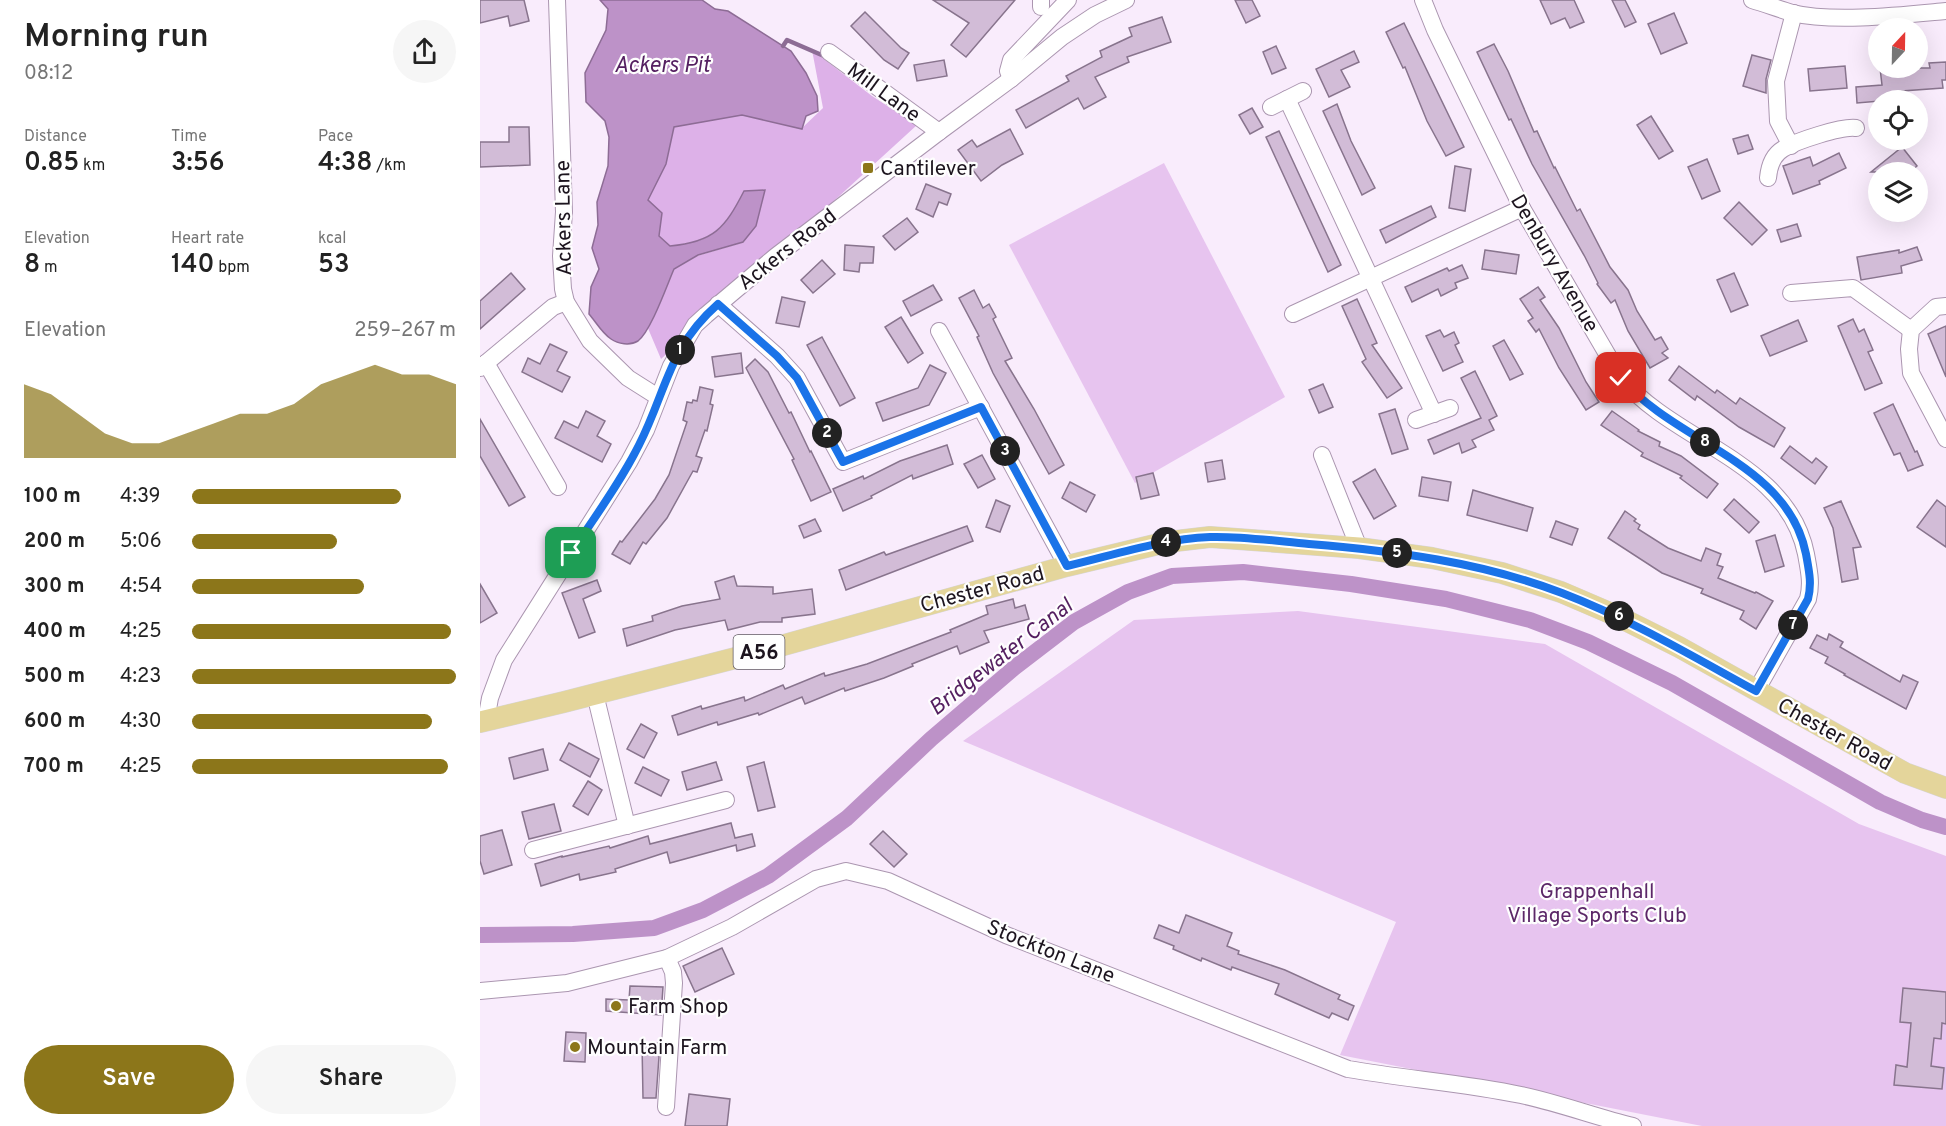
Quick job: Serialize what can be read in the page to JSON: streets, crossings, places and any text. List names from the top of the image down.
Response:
{
  "streets": {
    "main road": ["Chester Road", "A56"],
    "street": [
      "Mill Lane",
      "Ackers Lane",
      "Ackers Road",
      "Denbury Avenue",
      "Stockton Lane"
    ]
  },
  "crossings": [
    ["Mill Lane", "Ackers Road"],
    ["Ackers Lane", "Ackers Road"],
    ["Ackers Road", "Chester Road"],
    ["Denbury Avenue", "Chester Road"]
  ],
  "water": ["Ackers Pit", "Bridgewater Canal"],
  "parks": ["Grappenhall Village Sports Club"],
  "places": {
    "transit": ["Cantilever"],
    "other": ["Farm Shop", "Mountain Farm"]
  },
  "north": "top",
  "page": {
    "heading": ["Morning run", "08:12"],
    "stats": [
      ["Distance", "0.85 km"],
      ["Time", "3:56"],
      ["Pace", "4:38 /km"],
      ["Elevation", "8 m"],
      ["Heart rate", "140 bpm"],
      ["kcal", "53"]
    ],
    "chart": ["Elevation", "259–267 m"],
    "pins": [
      "1",
      "2",
      "8",
      "3",
      "4",
      "5",
      "6",
      "7"
    ],
    "list": [
      {
        "name": "100 m",
        "note": "4:39"
      },
      {
        "name": "200 m",
        "note": "5:06"
      },
      {
        "name": "300 m",
        "note": "4:54"
      },
      {
        "name": "400 m",
        "note": "4:25"
      },
      {
        "name": "500 m",
        "note": "4:23"
      },
      {
        "name": "600 m",
        "note": "4:30"
      },
      {
        "name": "700 m",
        "note": "4:25"
      }
    ],
    "buttons": ["Save", "Share"]
  }
}
